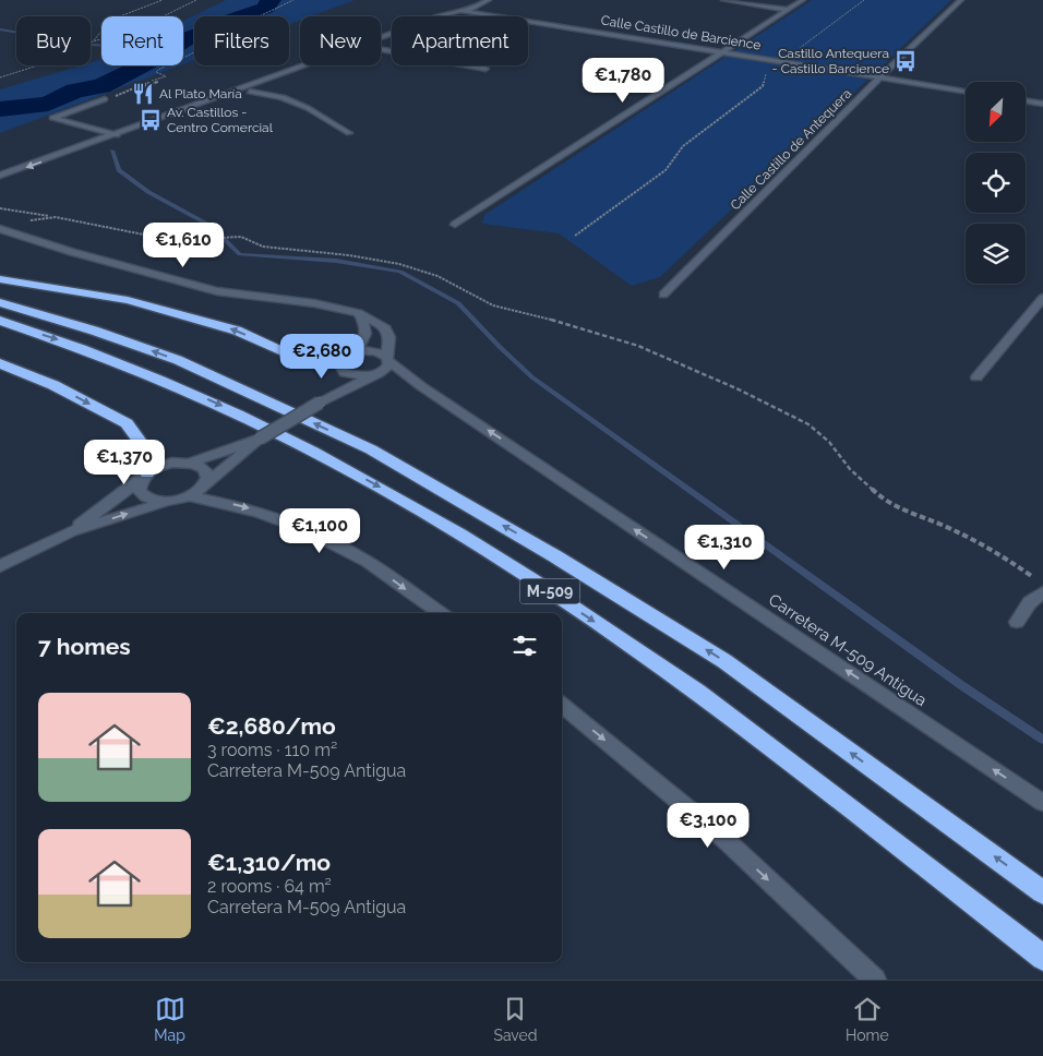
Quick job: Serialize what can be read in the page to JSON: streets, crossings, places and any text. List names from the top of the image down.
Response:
{
  "streets": {
    "highway": ["M-509"],
    "street": ["Calle Castillo de Barcience", "Calle Castillo de Antequera", "Carretera M-509 Antigua"]
  },
  "crossings": [
    ["Calle Castillo de Barcience", "Calle Castillo de Antequera"]
  ],
  "one_way": ["Carretera M-509 Antigua"],
  "places": {
    "bus stop": ["Castillo Antequera - Castillo Barcience", "Av. Castillos - Centro Comercial"],
    "restaurant": ["Al Plato María"]
  },
  "north": "bottom left",
  "page": {
    "chip": [
      "Buy",
      "Rent",
      "Filters",
      "New",
      "Apartment"
    ],
    "price": [
      "€1,780",
      "€1,610",
      "€2,680",
      "€1,370",
      "€1,100",
      "€1,310",
      "€3,100"
    ],
    "heading": "7 homes",
    "list": [
      {
        "name": "€2,680/mo",
        "note": "3 rooms · 110 m² · Carretera M-509 Antigua"
      },
      {
        "name": "€1,310/mo",
        "note": "2 rooms · 64 m² · Carretera M-509 Antigua"
      }
    ],
    "tabs": ["Map", "Saved", "Home"]
  }
}
